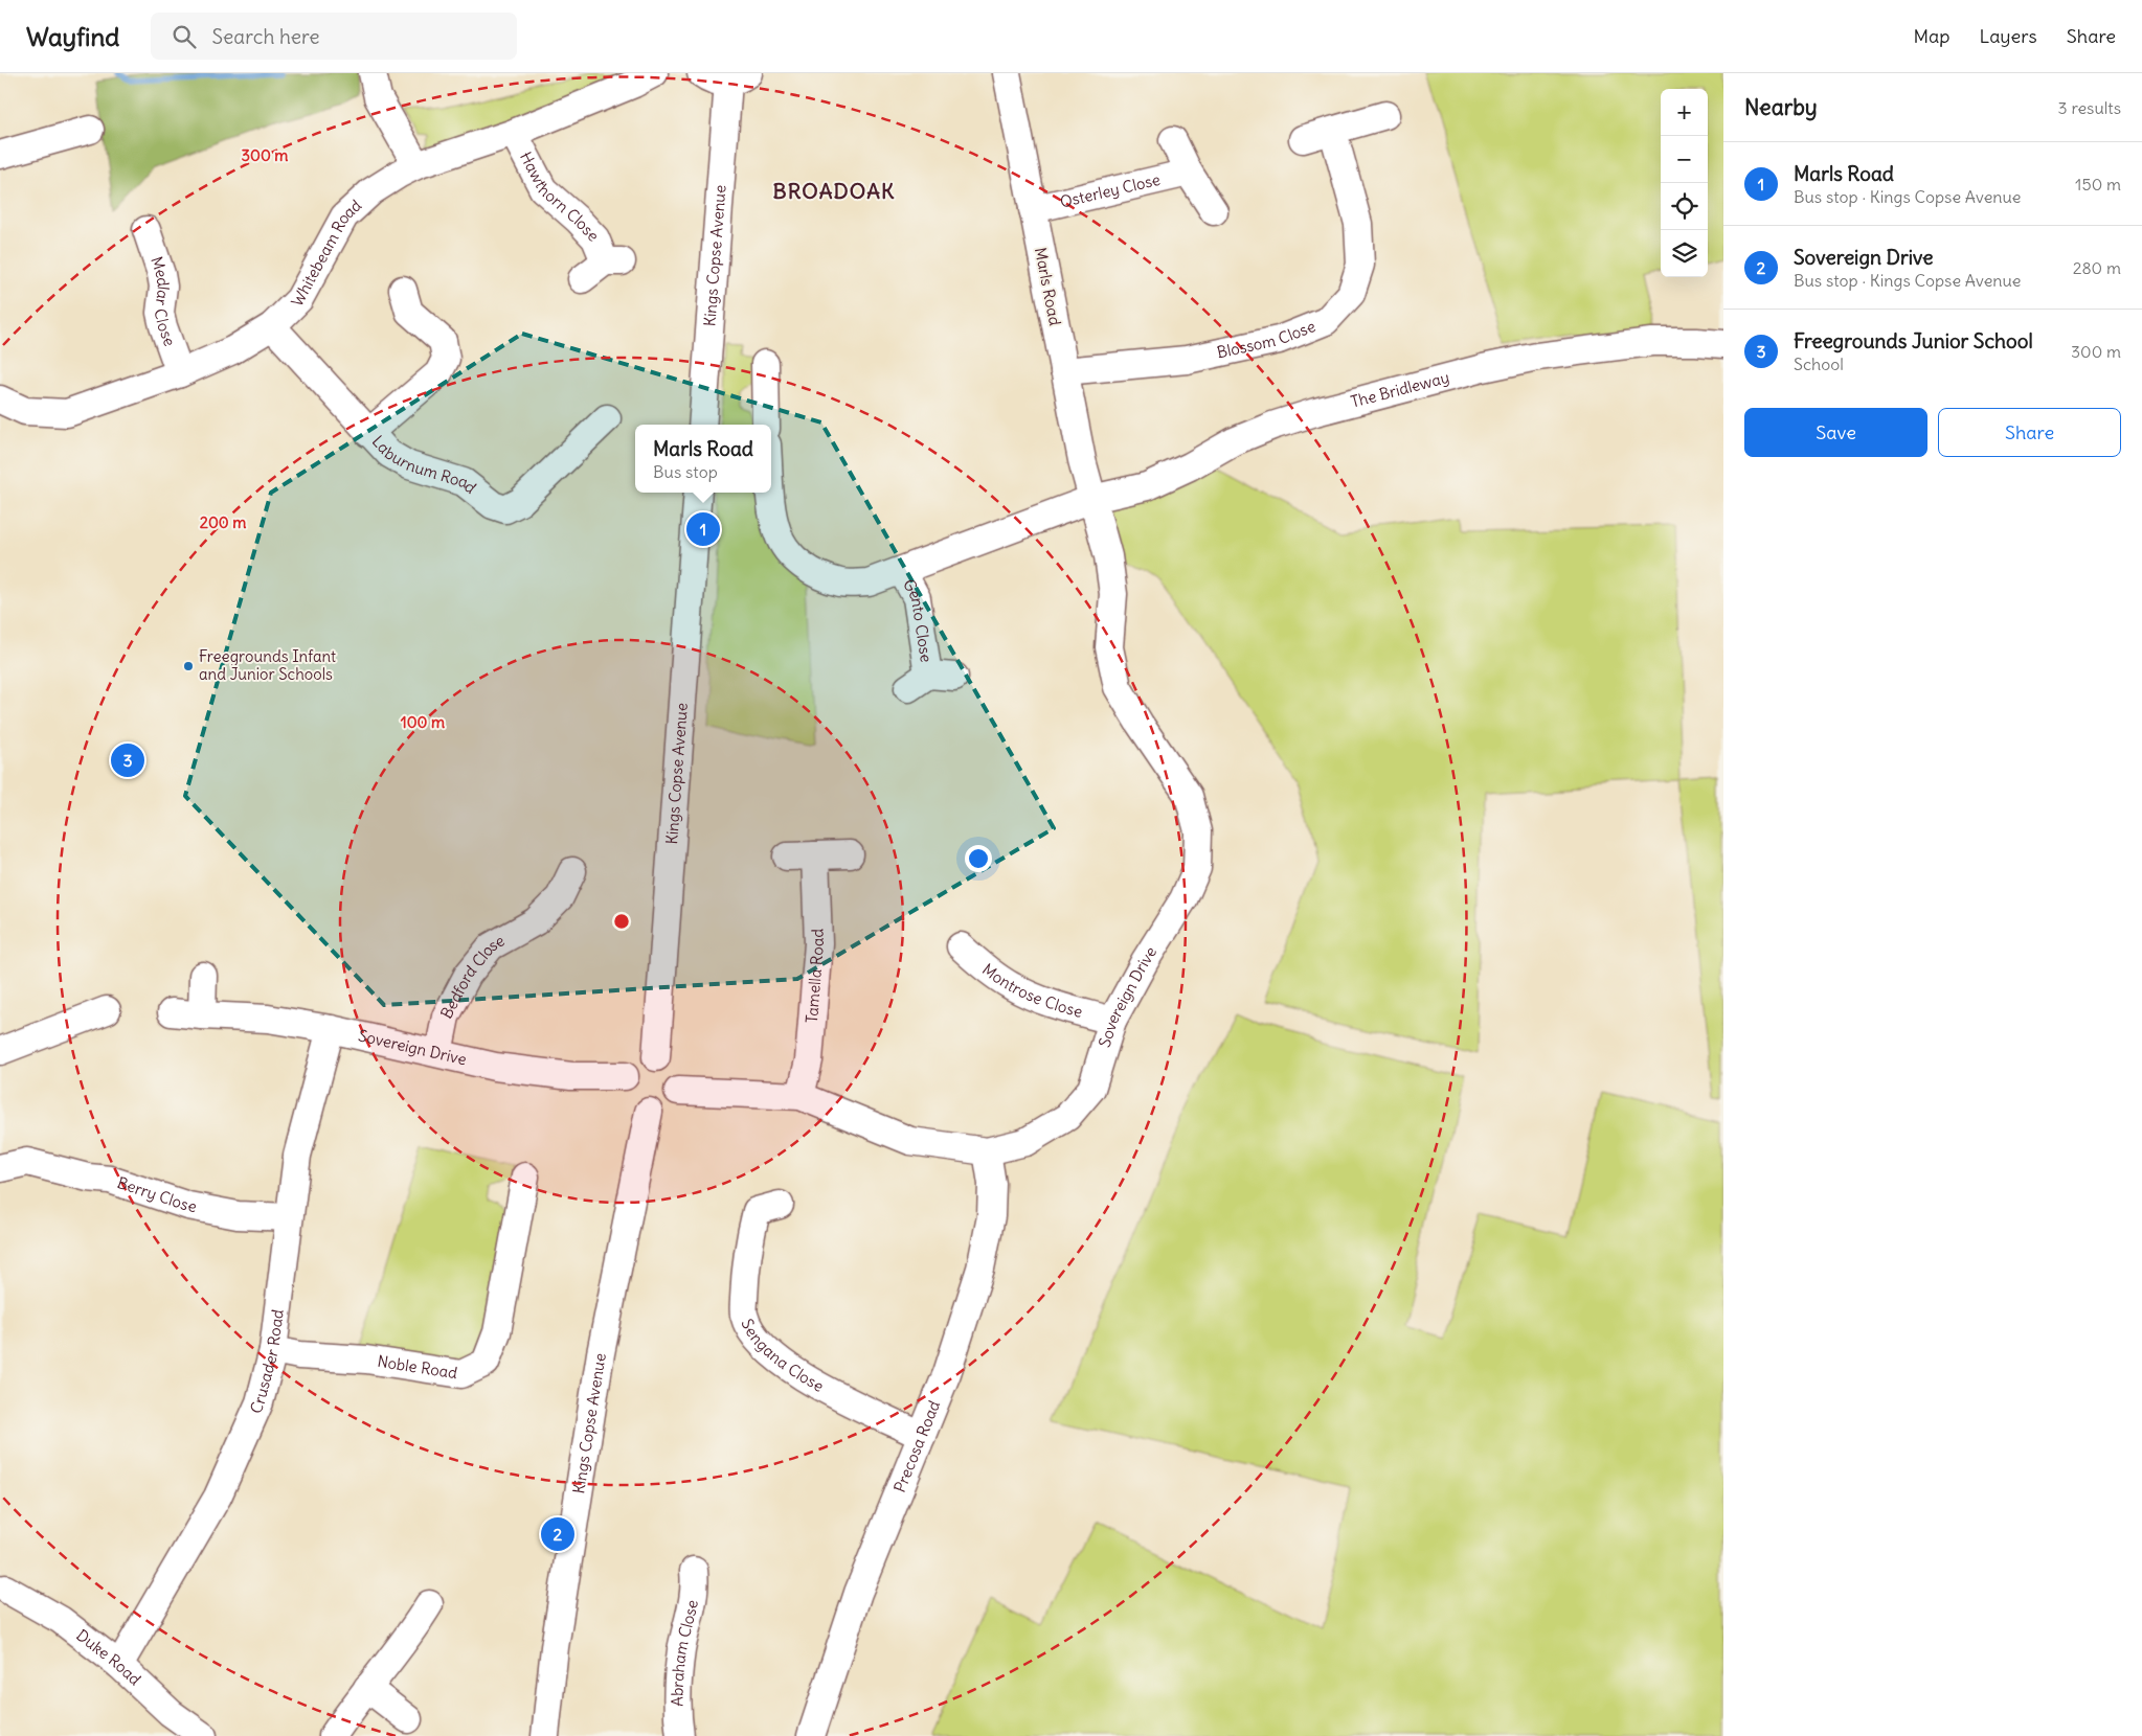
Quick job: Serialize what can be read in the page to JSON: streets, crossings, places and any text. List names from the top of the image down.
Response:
{
  "streets": {
    "street": [
      "Osterley Close",
      "Hawthorn Close",
      "Whitebeam Road",
      "Kings Copse Avenue",
      "Marls Road",
      "Medlar Close",
      "Blossom Close",
      "The Bridleway",
      "Laburnum Road",
      "Gento Close",
      "Tamella Road",
      "Bedford Close",
      "Montrose Close",
      "Sovereign Drive",
      "Berry Close",
      "Sengana Close",
      "Crusader Road",
      "Noble Road",
      "Precosa Road",
      "Abraham Close",
      "Duke Road"
    ]
  },
  "crossings": [
    ["Osterley Close", "Marls Road"],
    ["Hawthorn Close", "Whitebeam Road"],
    ["Whitebeam Road", "Medlar Close"],
    ["Whitebeam Road", "Laburnum Road"],
    ["Kings Copse Avenue", "Sovereign Drive"],
    ["Marls Road", "Blossom Close"],
    ["Marls Road", "The Bridleway"],
    ["Marls Road", "Sovereign Drive"],
    ["The Bridleway", "Sovereign Drive"],
    ["Tamella Road", "Sovereign Drive"],
    ["Bedford Close", "Sovereign Drive"],
    ["Montrose Close", "Sovereign Drive"],
    ["Sovereign Drive", "Crusader Road"],
    ["Sovereign Drive", "Precosa Road"],
    ["Berry Close", "Crusader Road"],
    ["Sengana Close", "Precosa Road"],
    ["Crusader Road", "Noble Road"],
    ["Crusader Road", "Duke Road"]
  ],
  "districts": ["BROADOAK"],
  "places": ["Freegrounds Infant and Junior Schools"],
  "page": {
    "header": "Wayfind",
    "search": "Search here",
    "nav": ["Map", "Layers", "Share"],
    "heading": ["Nearby", "3 results"],
    "map_buttons": ["+", "−"],
    "list": [
      {
        "mark": "1",
        "name": "Marls Road",
        "note": "Bus stop · Kings Copse Avenue",
        "value": "150 m"
      },
      {
        "mark": "2",
        "name": "Sovereign Drive",
        "note": "Bus stop · Kings Copse Avenue",
        "value": "280 m"
      },
      {
        "mark": "3",
        "name": "Freegrounds Junior School",
        "note": "School",
        "value": "300 m"
      }
    ],
    "buttons": ["Save", "Share"],
    "popup": ["Marls Road", "Bus stop"],
    "pins": ["1", "3", "2"]
  },
  "rings": ["300 m", "200 m", "100 m"]
}
